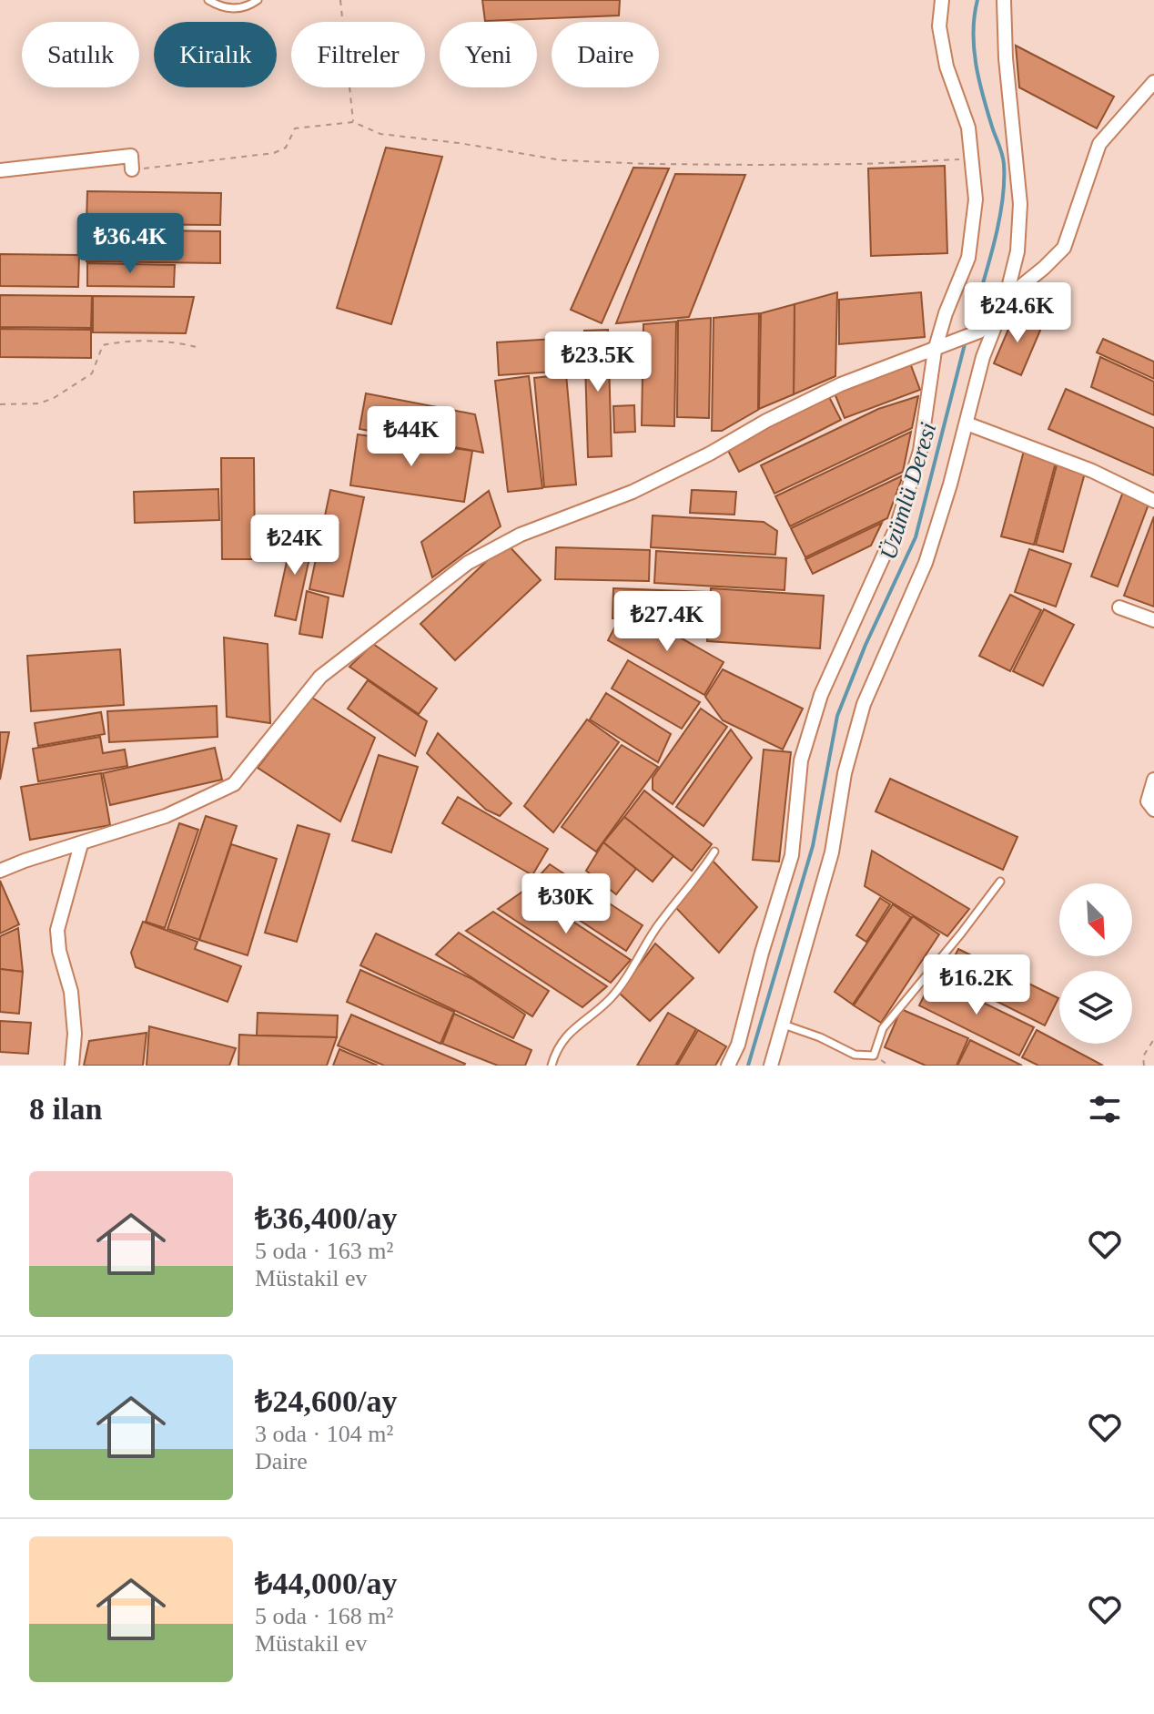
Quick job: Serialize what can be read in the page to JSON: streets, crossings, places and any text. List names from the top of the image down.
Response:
{
  "water": ["Üzümlü Deresi"],
  "north": "bottom right",
  "page": {
    "chip": [
      "Satılık",
      "Kiralık",
      "Filtreler",
      "Yeni",
      "Daire"
    ],
    "price": [
      "₺36.4K",
      "₺24.6K",
      "₺23.5K",
      "₺44K",
      "₺24K",
      "₺27.4K",
      "₺30K",
      "₺16.2K"
    ],
    "heading": "8 ilan",
    "list": [
      {
        "name": "₺36,400/ay",
        "note": "5 oda · 163 m² · Müstakil ev"
      },
      {
        "name": "₺24,600/ay",
        "note": "3 oda · 104 m² · Daire"
      },
      {
        "name": "₺44,000/ay",
        "note": "5 oda · 168 m² · Müstakil ev"
      }
    ]
  }
}
